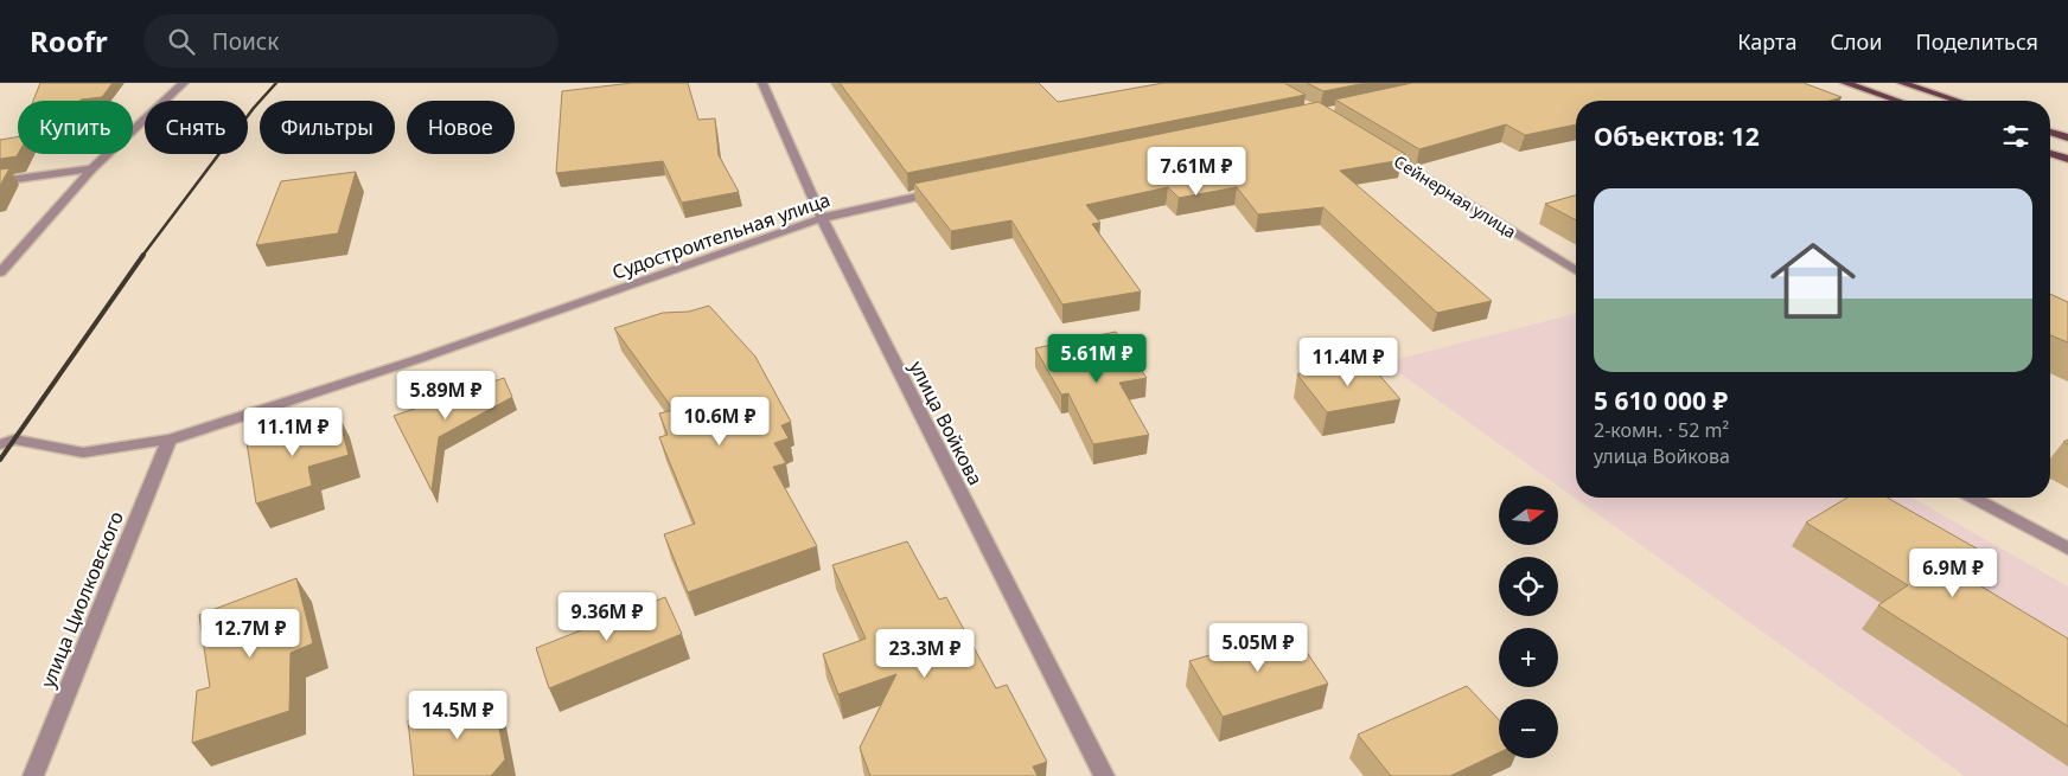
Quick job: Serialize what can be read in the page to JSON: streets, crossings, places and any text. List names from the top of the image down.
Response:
{
  "streets": {
    "street": [
      "Сейнерная улица",
      "Судостроительная улица",
      "улица Войкова",
      "улица Циолковского"
    ]
  },
  "crossings": [
    ["Судостроительная улица", "улица Войкова"],
    ["Судостроительная улица", "улица Циолковского"]
  ],
  "north": "right",
  "page": {
    "header": "Roofr",
    "search": "Поиск",
    "nav": ["Карта", "Слои", "Поделиться"],
    "chip": [
      "Купить",
      "Снять",
      "Фильтры",
      "Новое"
    ],
    "heading": "Объектов: 12",
    "price": [
      "7.61M ₽",
      "5.61M ₽",
      "11.4M ₽",
      "5.89M ₽",
      "10.6M ₽",
      "11.1M ₽",
      "6.9M ₽",
      "9.36M ₽",
      "12.7M ₽",
      "5.05M ₽",
      "23.3M ₽",
      "14.5M ₽"
    ],
    "list": [
      {
        "name": "5 610 000 ₽",
        "note": "2-комн. · 52 m² · улица Войкова"
      }
    ],
    "map_buttons": ["+", "−"]
  }
}
